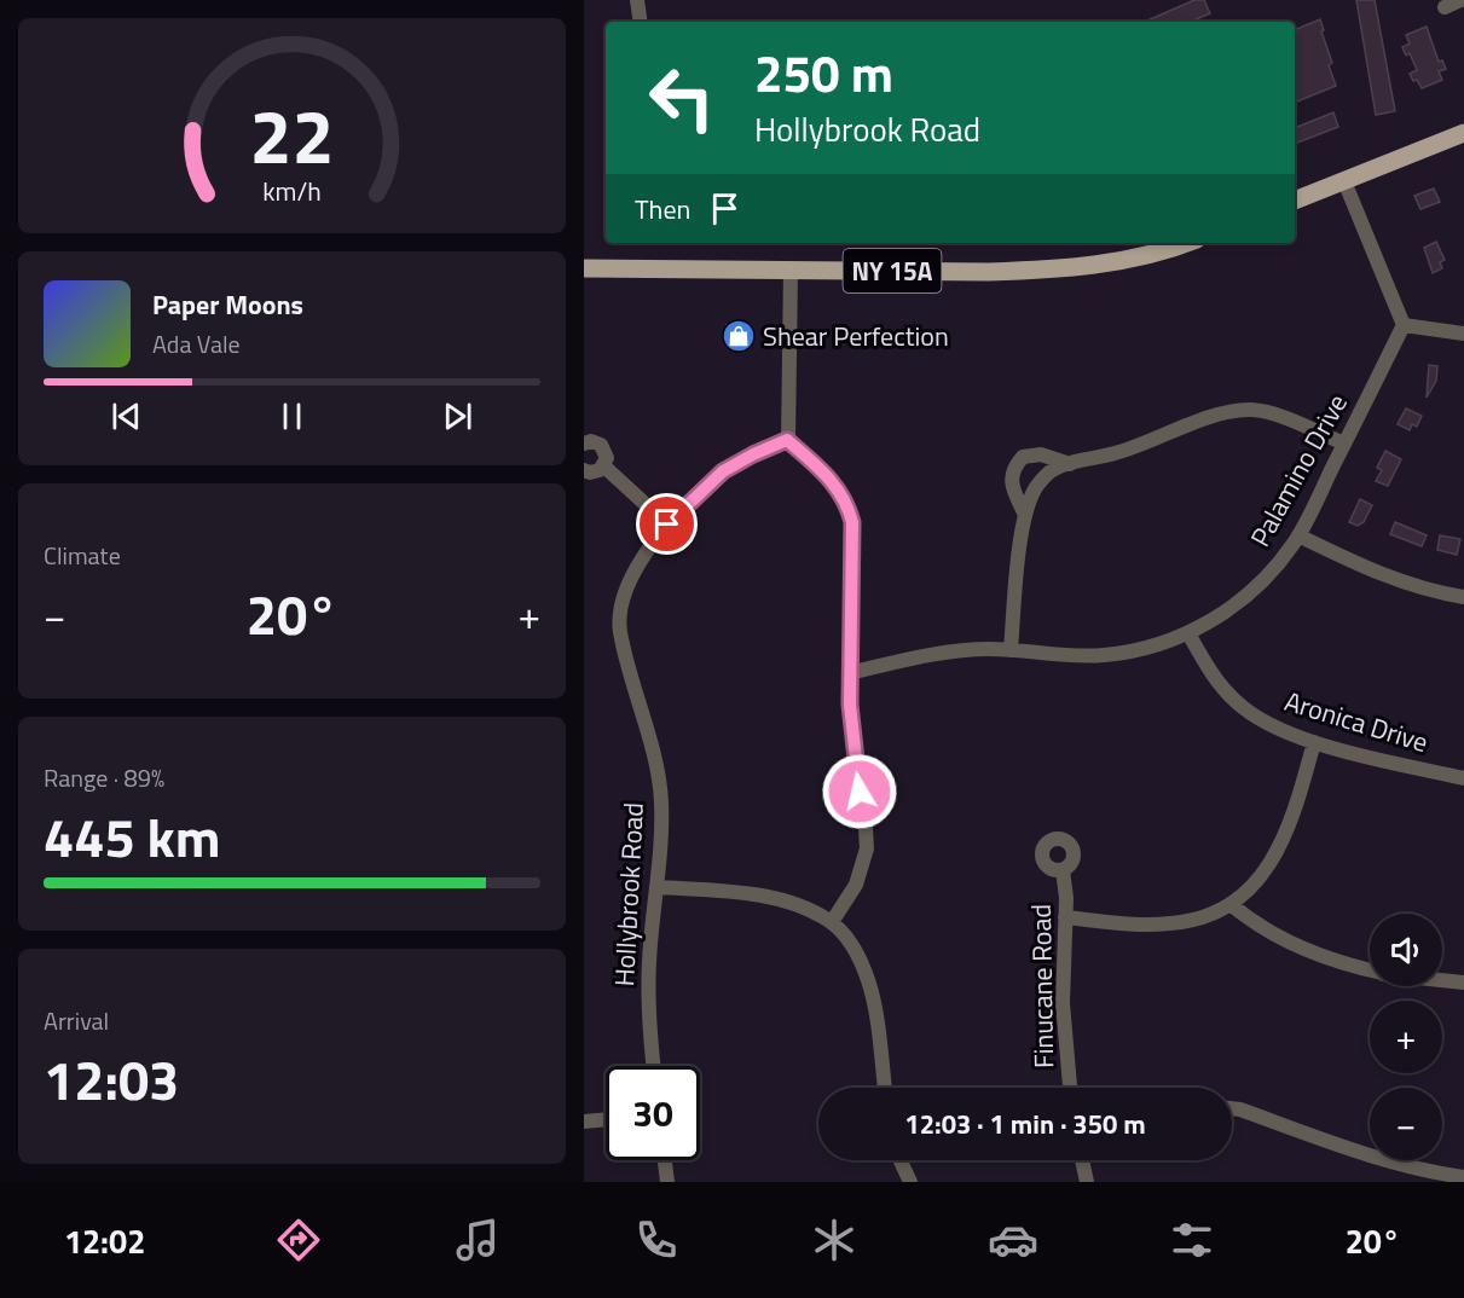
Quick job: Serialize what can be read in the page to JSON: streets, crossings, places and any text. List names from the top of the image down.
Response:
{
  "streets": {
    "main road": ["NY 15A"],
    "street": [
      "Palamino Drive",
      "Aronica Drive",
      "Hollybrook Road",
      "Finucane Road"
    ]
  },
  "crossings": [
    ["Palamino Drive", "Aronica Drive"]
  ],
  "places": {
    "shop": ["Shear Perfection"]
  },
  "page": {
    "turn": ["250 m", "Hollybrook Road"],
    "then": "Then",
    "song": ["Paper Moons", "Ada Vale"],
    "tile": [
      "Climate",
      ["Range · 89%", "445 km"],
      ["Arrival", "12:03"]
    ],
    "heat": ["−", "20°", "+"],
    "map_buttons": ["+", "−"],
    "limit": "30",
    "trip": "12:03 · 1 min · 350 m",
    "tabs": ["12:02", "20°"],
    "gauge": ["22", "km/h"]
  }
}
